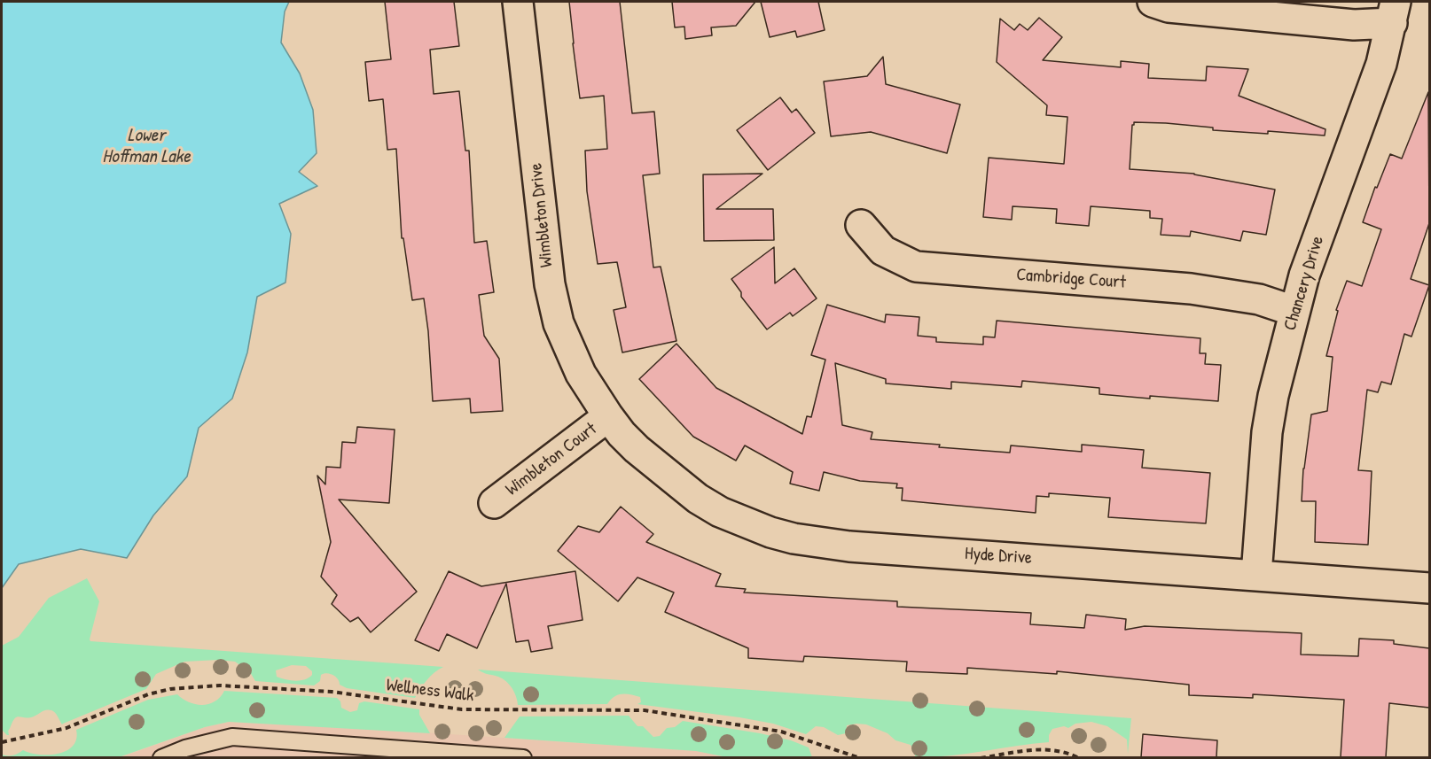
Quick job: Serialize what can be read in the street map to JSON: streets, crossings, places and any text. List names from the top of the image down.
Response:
{
  "streets": {
    "street": [
      "Wimbleton Drive",
      "Cambridge Court",
      "Chancery Drive",
      "Wimbleton Court",
      "Hyde Drive"
    ],
    "path": ["Wellness Walk"]
  },
  "crossings": [
    ["Wimbleton Drive", "Wimbleton Court"],
    ["Wimbleton Drive", "Hyde Drive"],
    ["Cambridge Court", "Chancery Drive"],
    ["Chancery Drive", "Hyde Drive"],
    ["Wimbleton Court", "Hyde Drive"]
  ],
  "water": ["Lower Hoffman Lake"]
}
